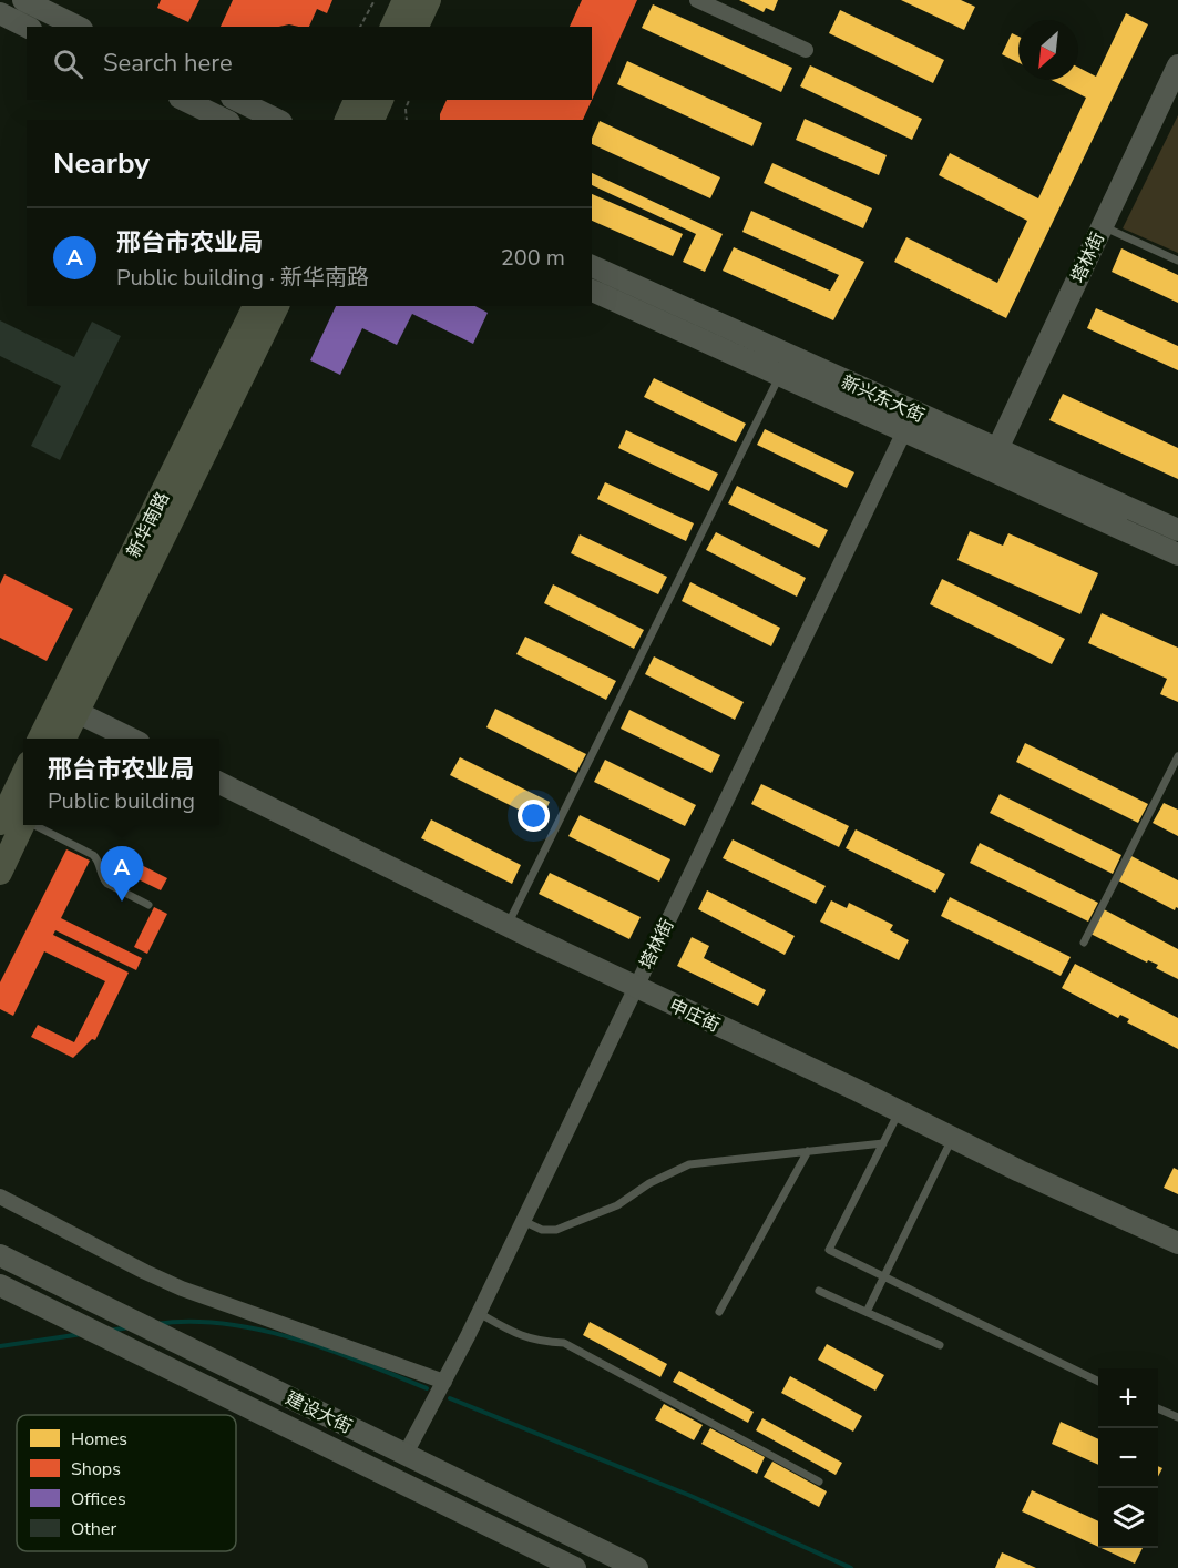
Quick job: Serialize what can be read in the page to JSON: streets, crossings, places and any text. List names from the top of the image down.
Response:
{
  "streets": {
    "main road": ["新华南路"],
    "street": [
      "塔林街",
      "新兴东大街",
      "申庄街",
      "建设大街"
    ]
  },
  "crossings": [
    ["塔林街", "新兴东大街"],
    ["塔林街", "申庄街"],
    ["塔林街", "建设大街"]
  ],
  "legend": [
    "Homes",
    "Shops",
    "Offices",
    "Other"
  ],
  "north": "bottom left",
  "page": {
    "search": "Search here",
    "heading": "Nearby",
    "list": [
      {
        "mark": "A",
        "name": "邢台市农业局",
        "note": "Public building · 新华南路",
        "value": "200 m"
      }
    ],
    "popup": ["邢台市农业局", "Public building"],
    "pins": "A",
    "map_buttons": ["+", "−"]
  }
}
